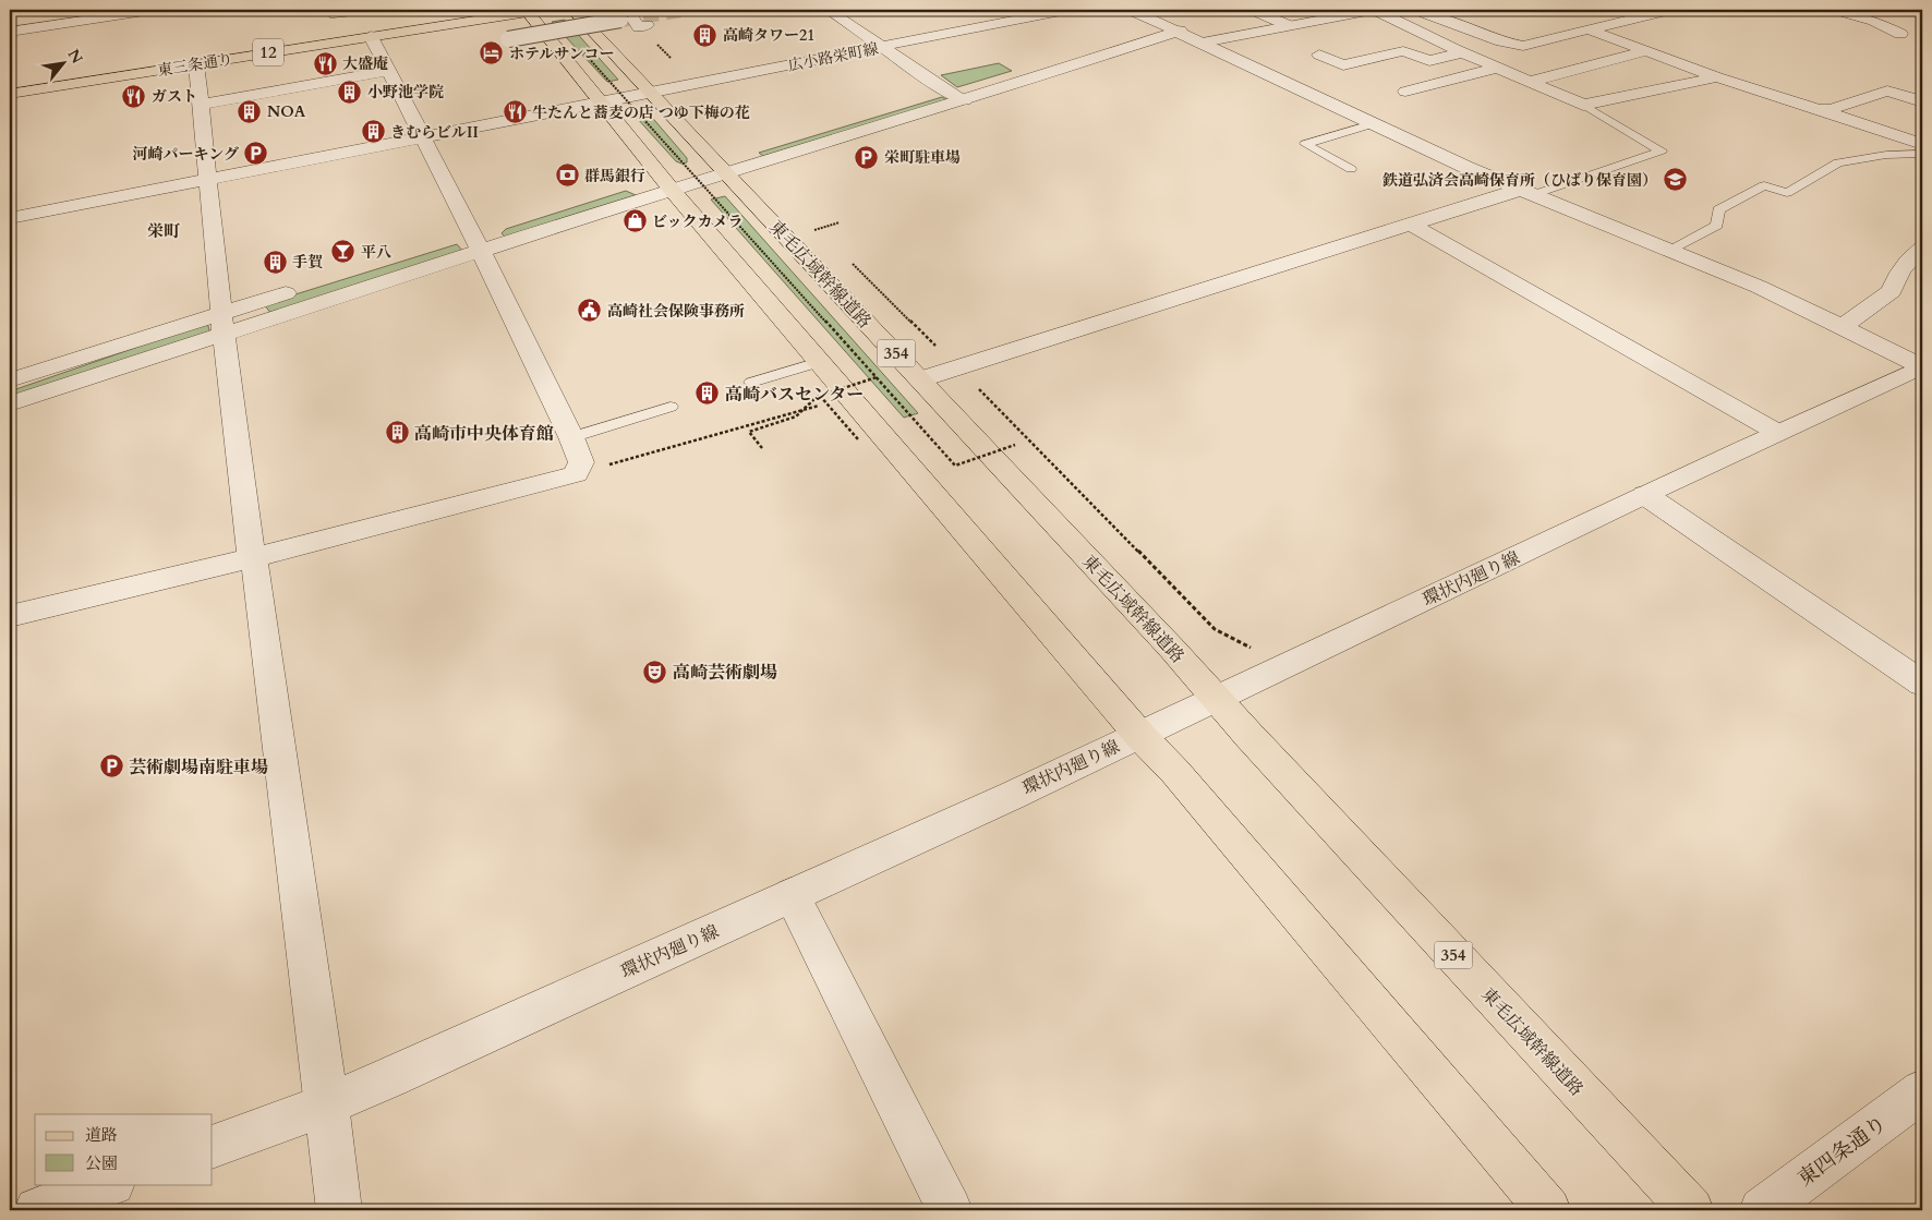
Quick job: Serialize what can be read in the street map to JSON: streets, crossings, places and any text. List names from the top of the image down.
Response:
{
  "streets": {
    "main road": [
      "12",
      "東三条通り",
      "東毛広域幹線道路",
      "354"
    ],
    "street": ["広小路栄町線", "環状内廻り線", "東四条通り"]
  },
  "crossings": [
    ["広小路栄町線", "東毛広域幹線道路"],
    ["東毛広域幹線道路", "環状内廻り線"]
  ],
  "districts": ["栄町"],
  "places": {
    "building": [
      "高崎タワー21",
      "小野池学院",
      "NOA",
      "きむらビルII",
      "手賀",
      "高崎バスセンター",
      "高崎市中央体育館"
    ],
    "hotel": ["ホテルサンコー"],
    "restaurant": ["大盛庵", "ガスト", "牛たんと蕎麦の店 つゆ下梅の花"],
    "parking": ["河崎パーキング", "栄町駐車場", "芸術劇場南駐車場"],
    "bank": ["群馬銀行"],
    "school or university": ["鉄道弘済会高崎保育所（ひばり保育園）"],
    "shop": ["ビックカメラ"],
    "bar": ["平八"],
    "public building": ["高崎社会保険事務所"],
    "theatre": ["高崎芸術劇場"]
  },
  "legend": ["道路", "公園"],
  "north": "top right"
}
